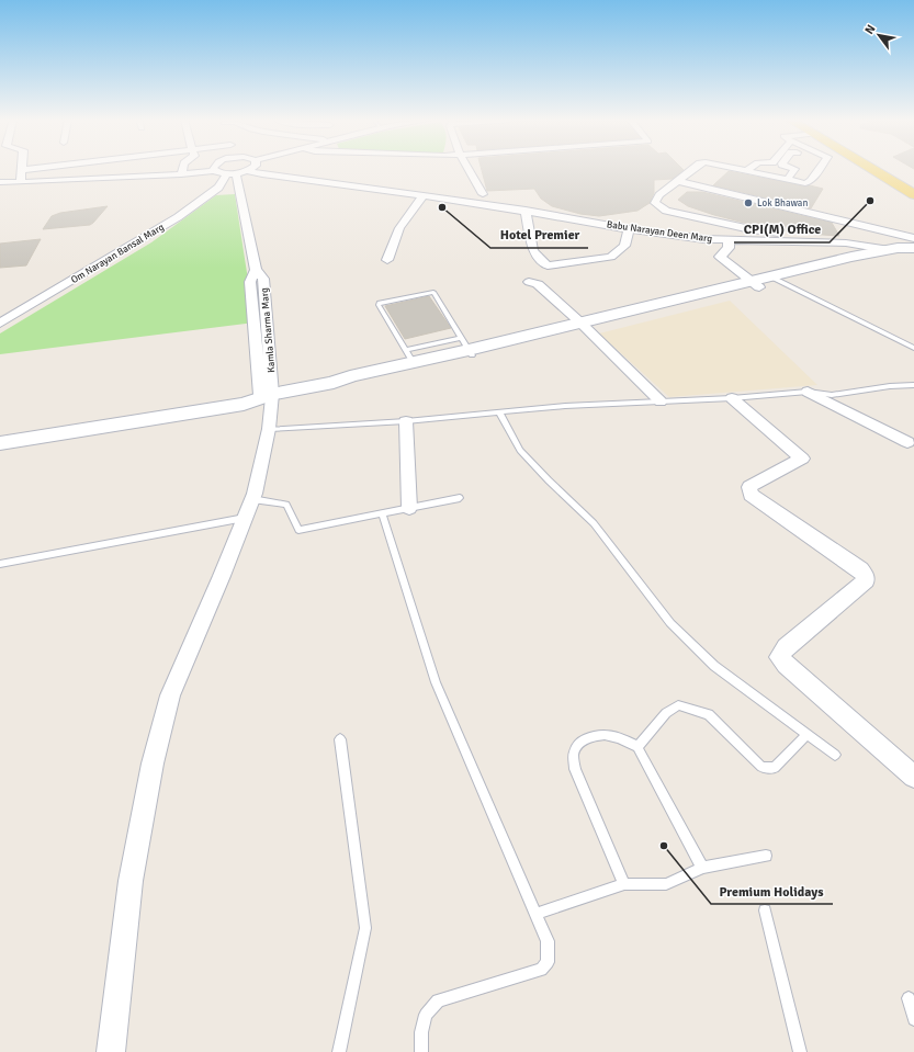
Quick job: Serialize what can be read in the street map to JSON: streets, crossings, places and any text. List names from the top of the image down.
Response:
{
  "streets": {
    "street": ["Babu Narayan Deen Marg", "Om Narayan Bansal Marg", "Kamla Sharma Marg"]
  },
  "crossings": [
    ["Om Narayan Bansal Marg", "Kamla Sharma Marg"]
  ],
  "places": [
    "CPI(M) Office",
    "Lok Bhawan",
    "Hotel Premier",
    "Premium Holidays"
  ],
  "north": "top left"
}
